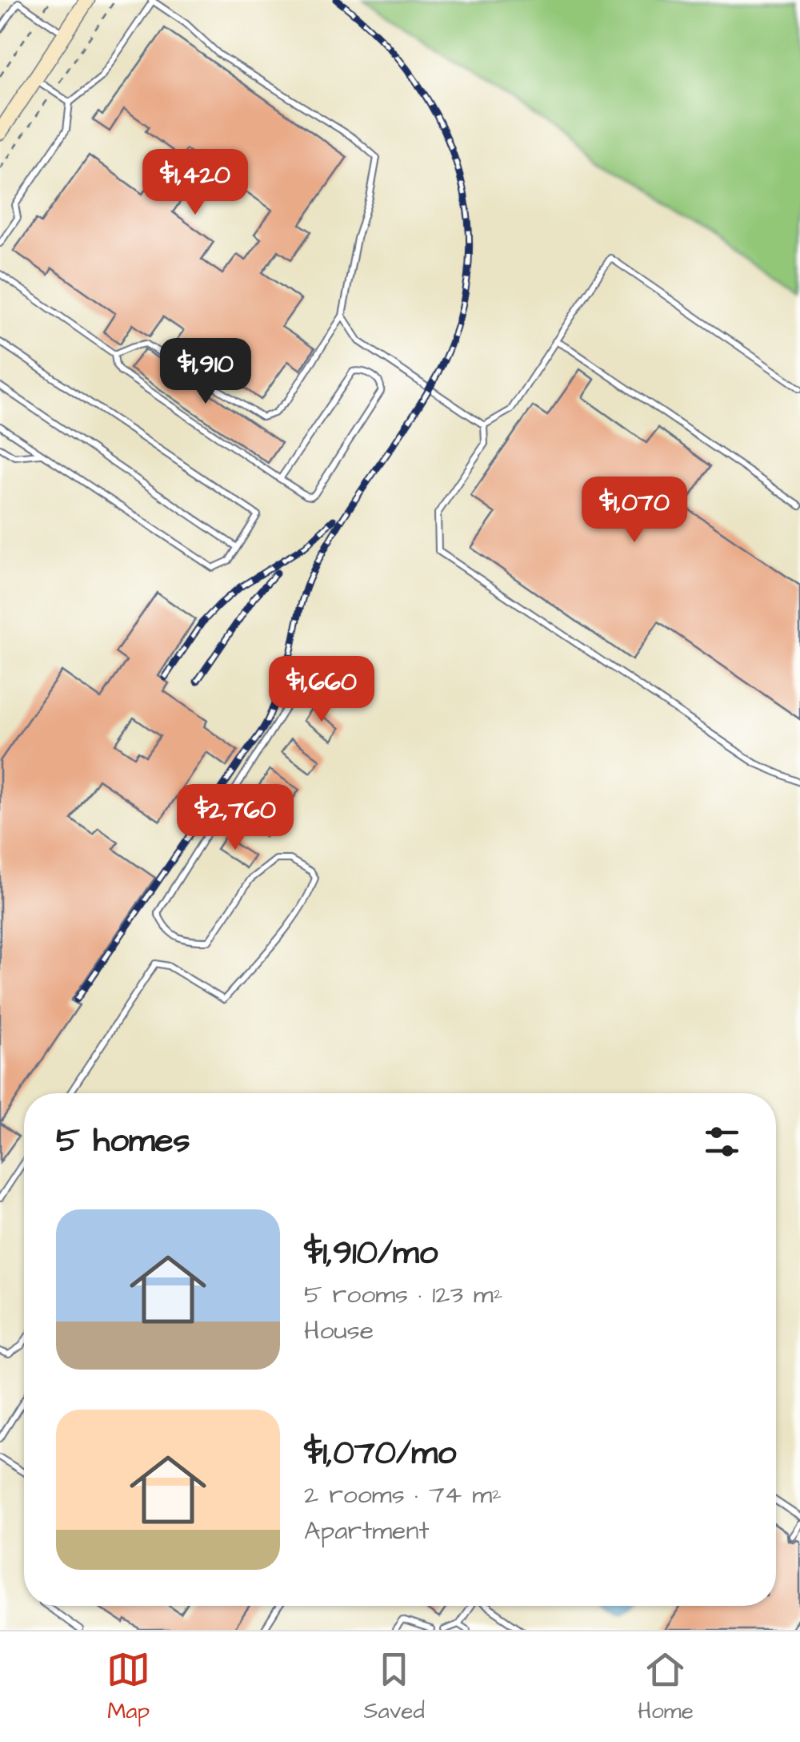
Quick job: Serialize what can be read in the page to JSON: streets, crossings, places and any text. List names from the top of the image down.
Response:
{
  "page": {
    "price": [
      "$1,420",
      "$1,910",
      "$1,070",
      "$1,660",
      "$2,760"
    ],
    "heading": "5 homes",
    "list": [
      {
        "name": "$1,910/mo",
        "note": "5 rooms · 123 m² · House"
      },
      {
        "name": "$1,070/mo",
        "note": "2 rooms · 74 m² · Apartment"
      }
    ],
    "tabs": ["Map", "Saved", "Home"]
  }
}
